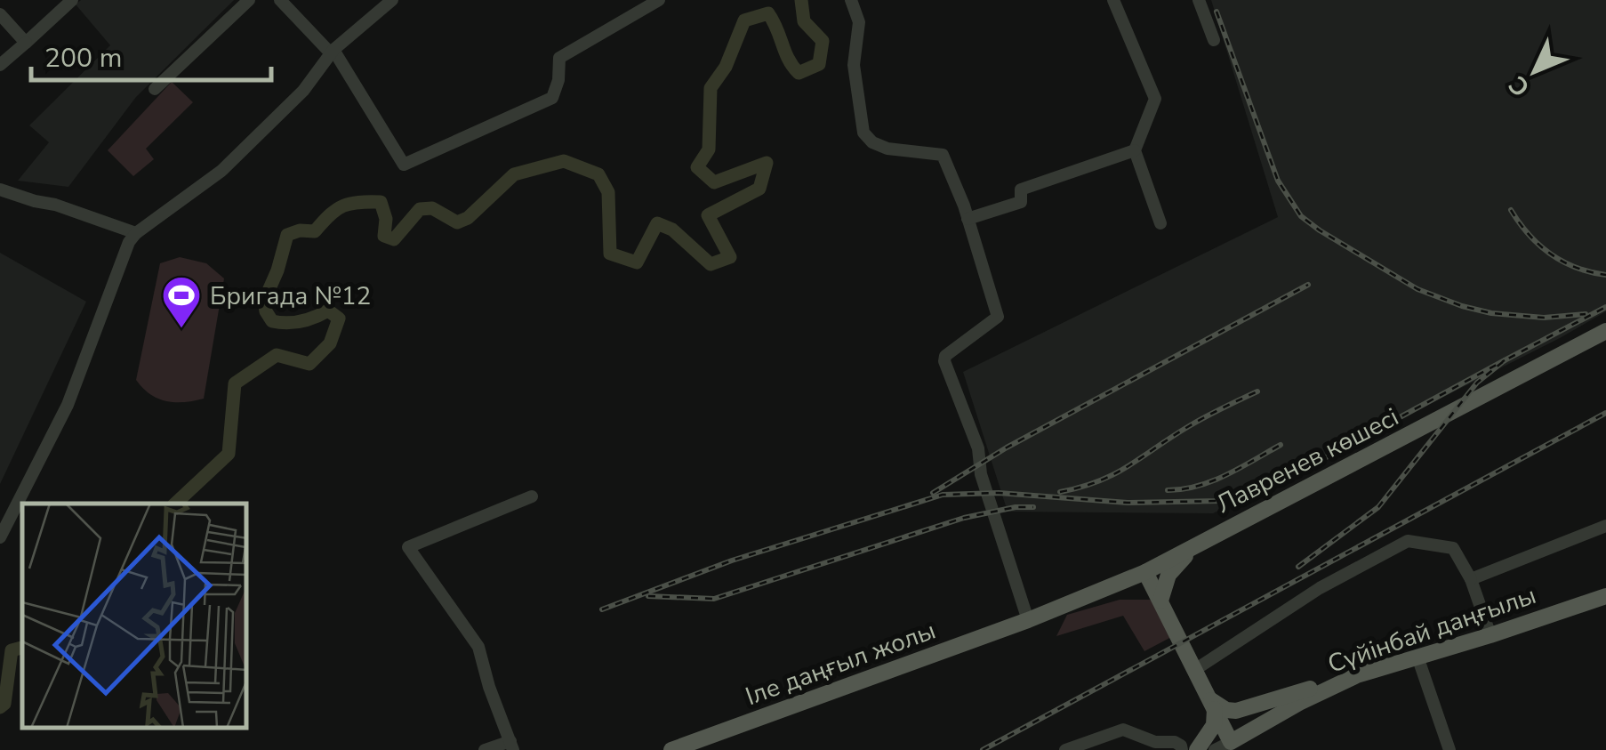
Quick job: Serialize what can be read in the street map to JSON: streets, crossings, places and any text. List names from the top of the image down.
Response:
{
  "streets": {
    "main road": ["Лавренев көшесі", "Сүйінбай даңғылы", "Іле даңғыл жолы"]
  },
  "crossings": [
    ["Лавренев көшесі", "Іле даңғыл жолы"]
  ],
  "places": {
    "sports": ["Бригада №12"]
  },
  "scale_bar": "200 m",
  "north": "bottom left"
}
